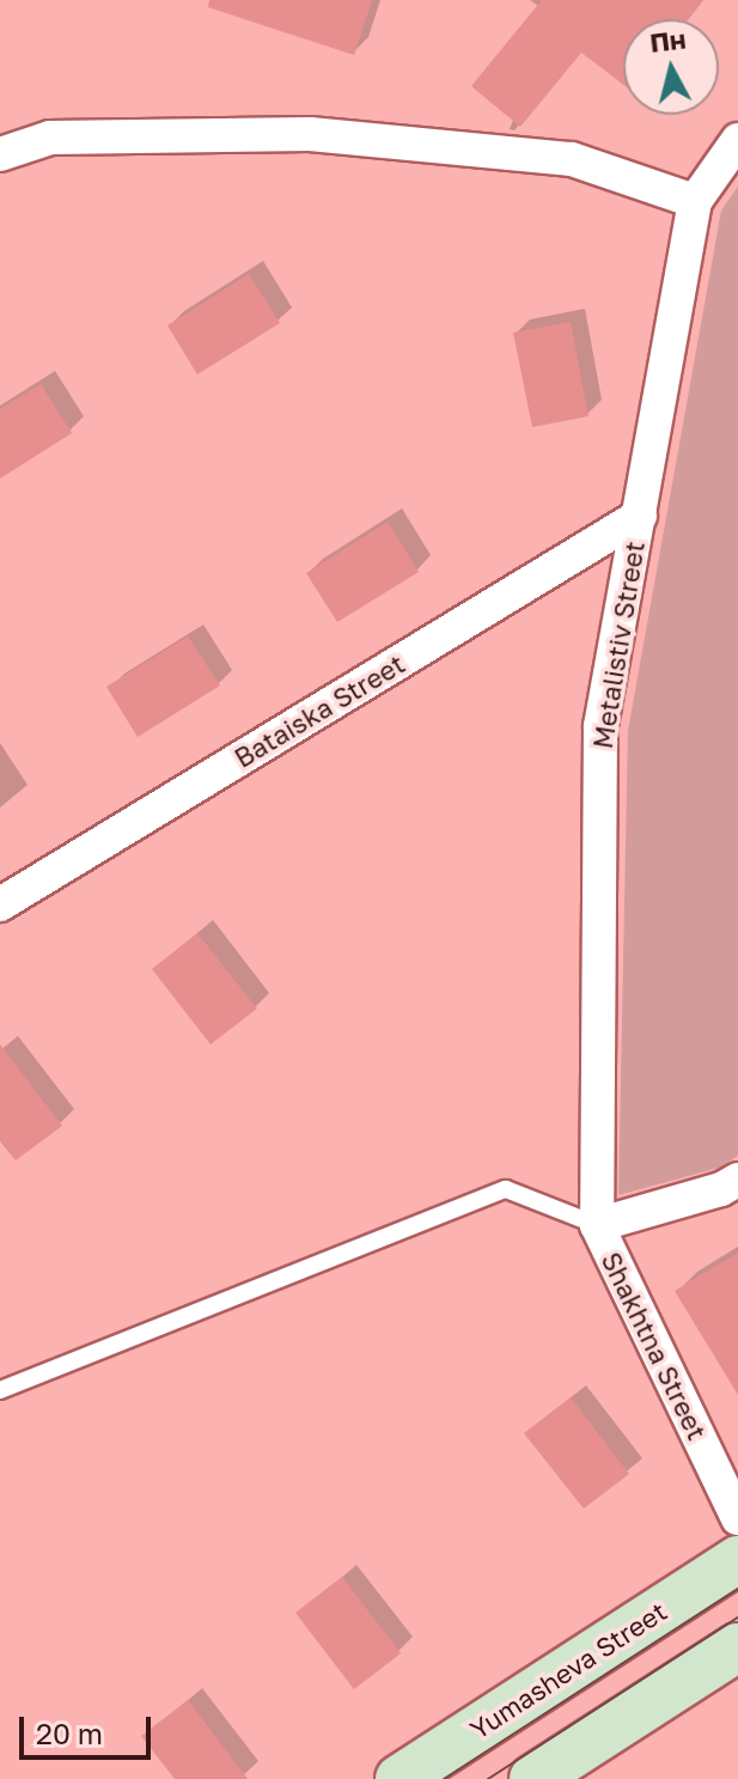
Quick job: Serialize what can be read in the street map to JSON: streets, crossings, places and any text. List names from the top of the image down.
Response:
{
  "streets": {
    "main road": ["Yumasheva Street"],
    "street": ["Metalistiv Street", "Bataiska Street", "Shakhtna Street"]
  },
  "crossings": [
    ["Metalistiv Street", "Bataiska Street"],
    ["Metalistiv Street", "Shakhtna Street"]
  ],
  "scale_bar": "20 m",
  "north": "top"
}
